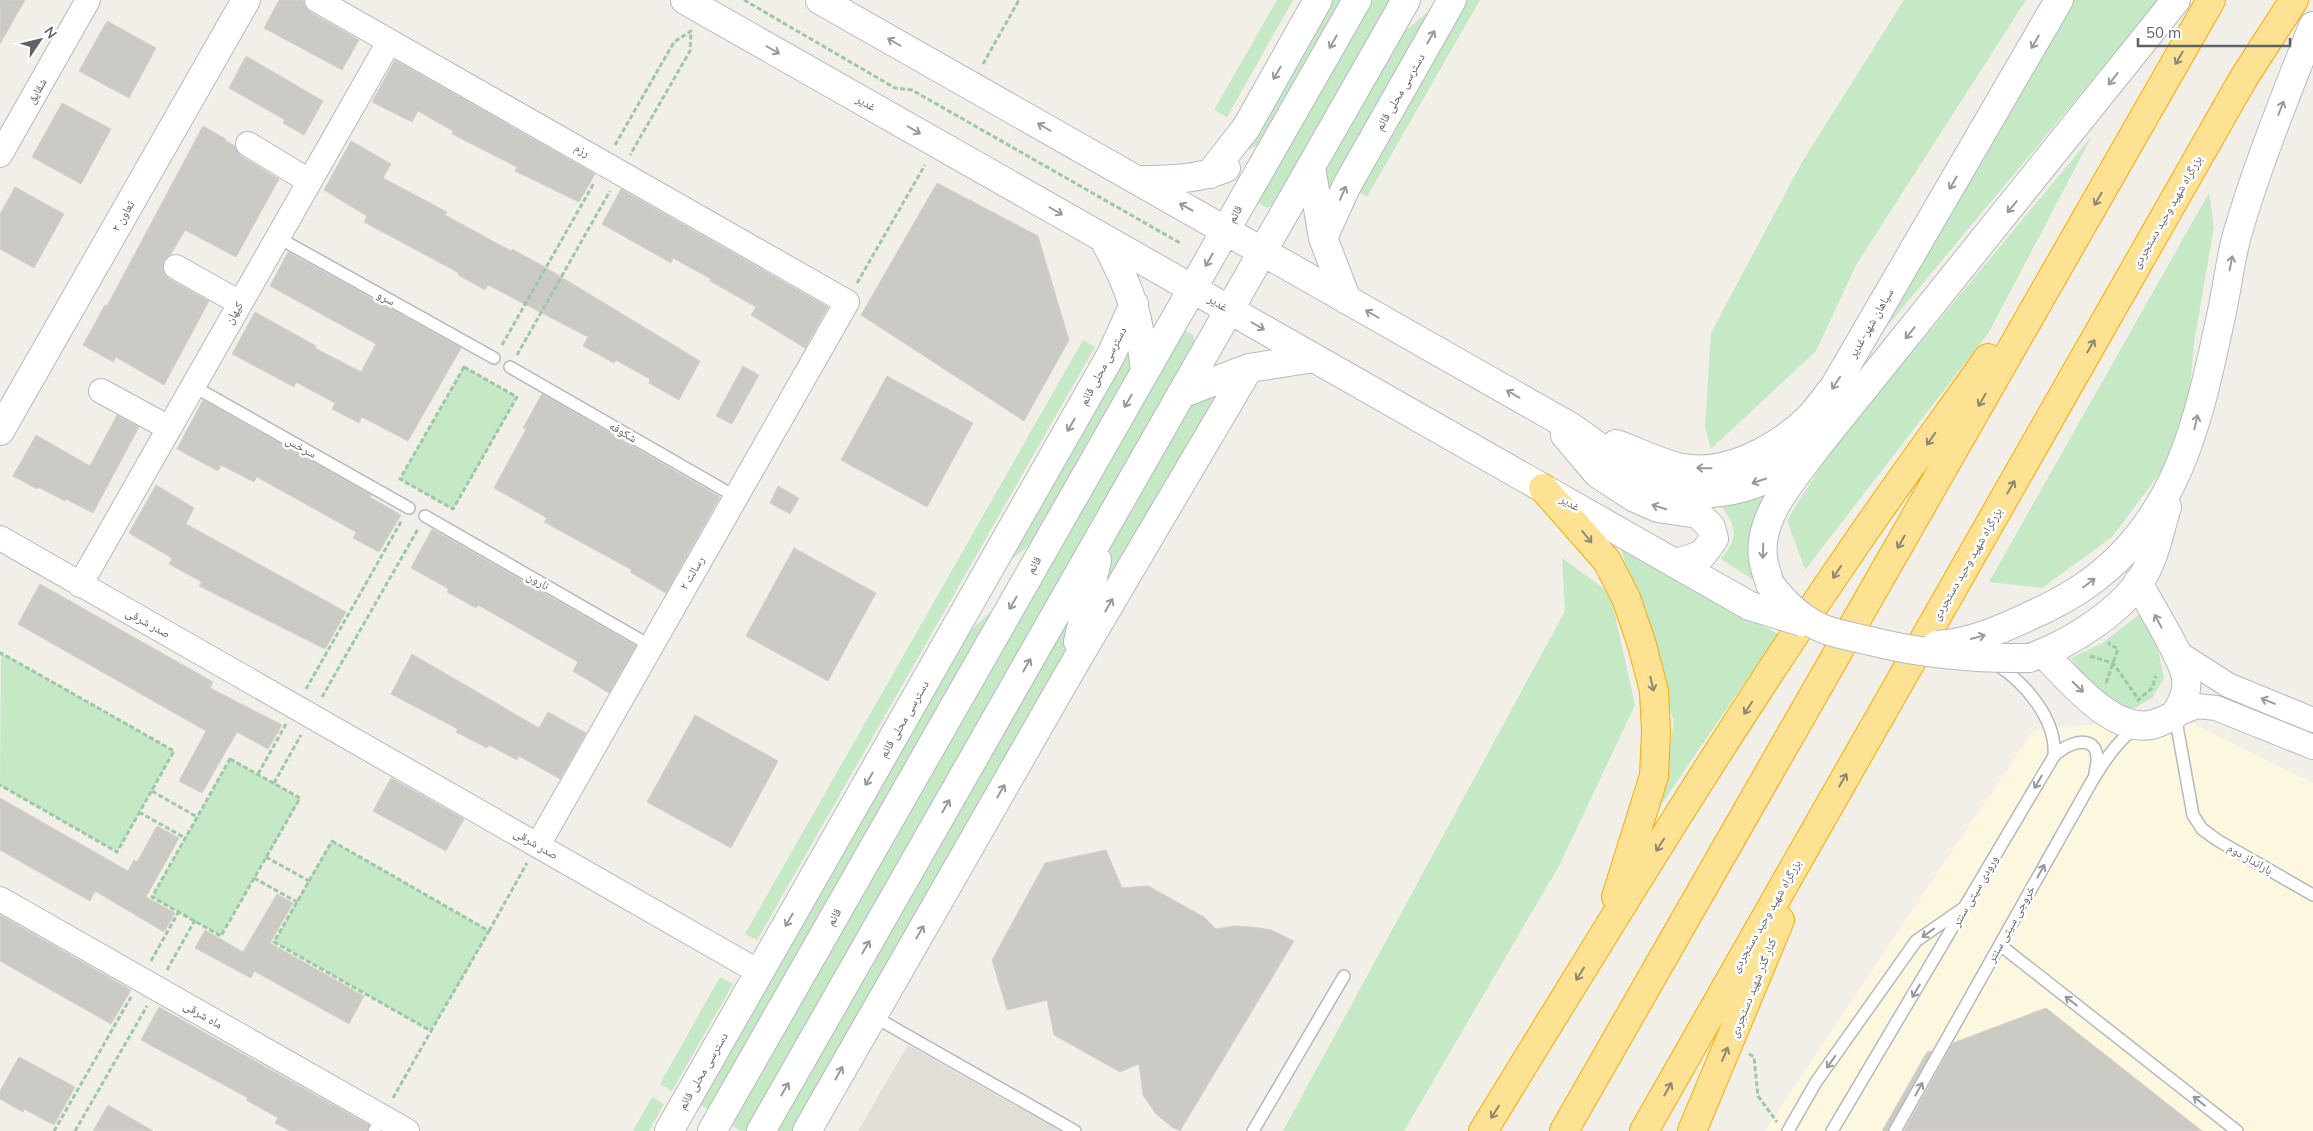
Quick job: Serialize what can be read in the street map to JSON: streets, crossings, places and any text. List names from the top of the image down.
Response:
{
  "streets": {
    "highway": ["بزرگراه شهید وحید دستجردی", "کنار گذر شهید دستجردی"],
    "main road": [
      "دسترسی محلی قائم",
      "غدیر",
      "قائم",
      "تعاون ۲",
      "سپاهان شهر-غدیر"
    ],
    "street": [
      "شقایق",
      "رزم",
      "کیهان",
      "رسالت ۲",
      "صدر شرقی",
      "ماه شرقی"
    ],
    "lane": [
      "سرو",
      "شکوفه",
      "سرخس",
      "نارون",
      "بارانداز دوم",
      "ورودی سیتی سنتر",
      "خروجی سیتی سنتر"
    ]
  },
  "crossings": [
    ["دسترسی محلی قائم", "صدر شرقی"],
    ["غدیر", "قائم"],
    ["رزم", "کیهان"],
    ["رزم", "رسالت ۲"],
    ["بزرگراه شهید وحید دستجردی", "کنار گذر شهید دستجردی"],
    ["سرو", "کیهان"],
    ["کیهان", "سرخس"],
    ["کیهان", "صدر شرقی"],
    ["شکوفه", "رسالت ۲"],
    ["رسالت ۲", "نارون"],
    ["رسالت ۲", "صدر شرقی"]
  ],
  "scale_bar": "50 m",
  "north": "top right"
}
